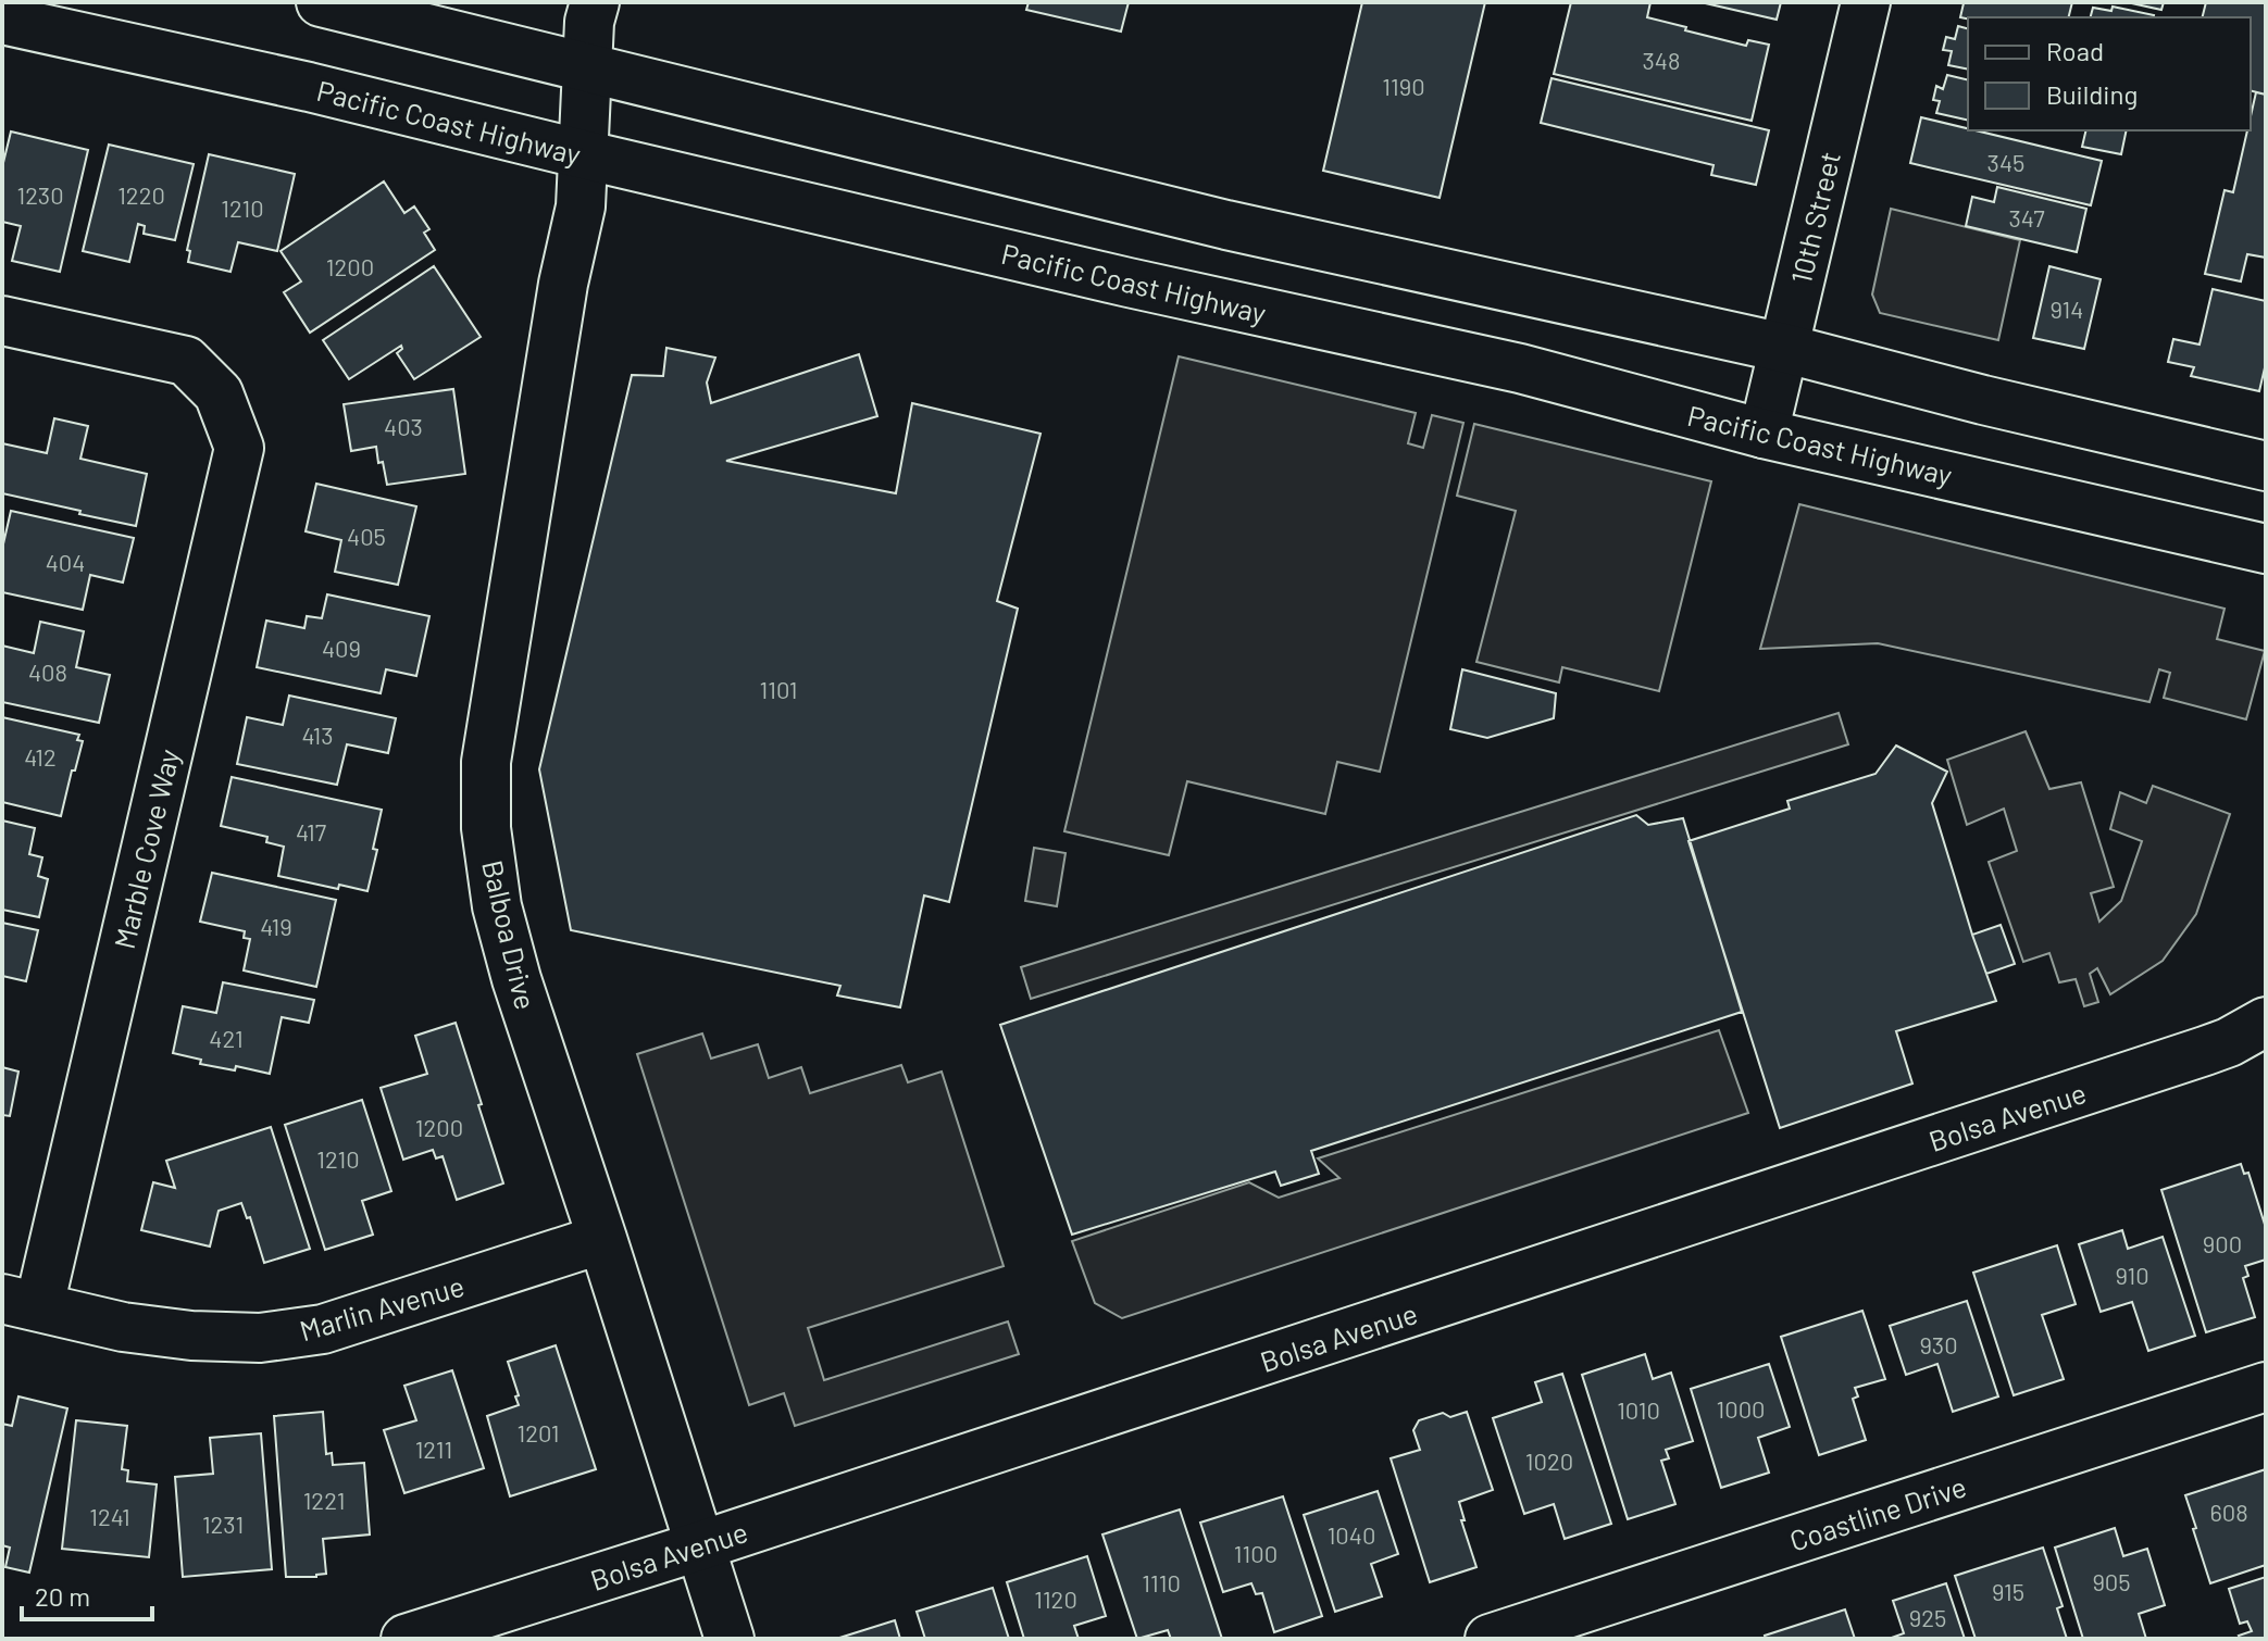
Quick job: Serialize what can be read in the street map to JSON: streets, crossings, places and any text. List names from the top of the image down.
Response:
{
  "streets": {
    "main road": [
      "Pacific Coast Highway",
      "10th Street",
      "Marble Cove Way",
      "Balboa Drive",
      "Bolsa Avenue",
      "Marlin Avenue",
      "Coastline Drive"
    ]
  },
  "crossings": [
    ["Pacific Coast Highway", "10th Street"],
    ["Pacific Coast Highway", "Balboa Drive"],
    ["Marble Cove Way", "Marlin Avenue"],
    ["Balboa Drive", "Bolsa Avenue"],
    ["Balboa Drive", "Marlin Avenue"]
  ],
  "house_numbers": [
    "348",
    "1190",
    "345",
    "1230",
    "1220",
    "1210",
    "347",
    "1200",
    "914",
    "403",
    "405",
    "404",
    "409",
    "408",
    "1101",
    "413",
    "412",
    "417",
    "419",
    "421",
    "1200",
    "1210",
    "900",
    "910",
    "930",
    "1000",
    "1010",
    "1201",
    "1211",
    "1020",
    "1221",
    "608",
    "1241",
    "1231",
    "1040",
    "1100",
    "905",
    "1110",
    "915",
    "1120",
    "925"
  ],
  "legend": ["Road", "Building"],
  "scale_bar": "20 m"
}
